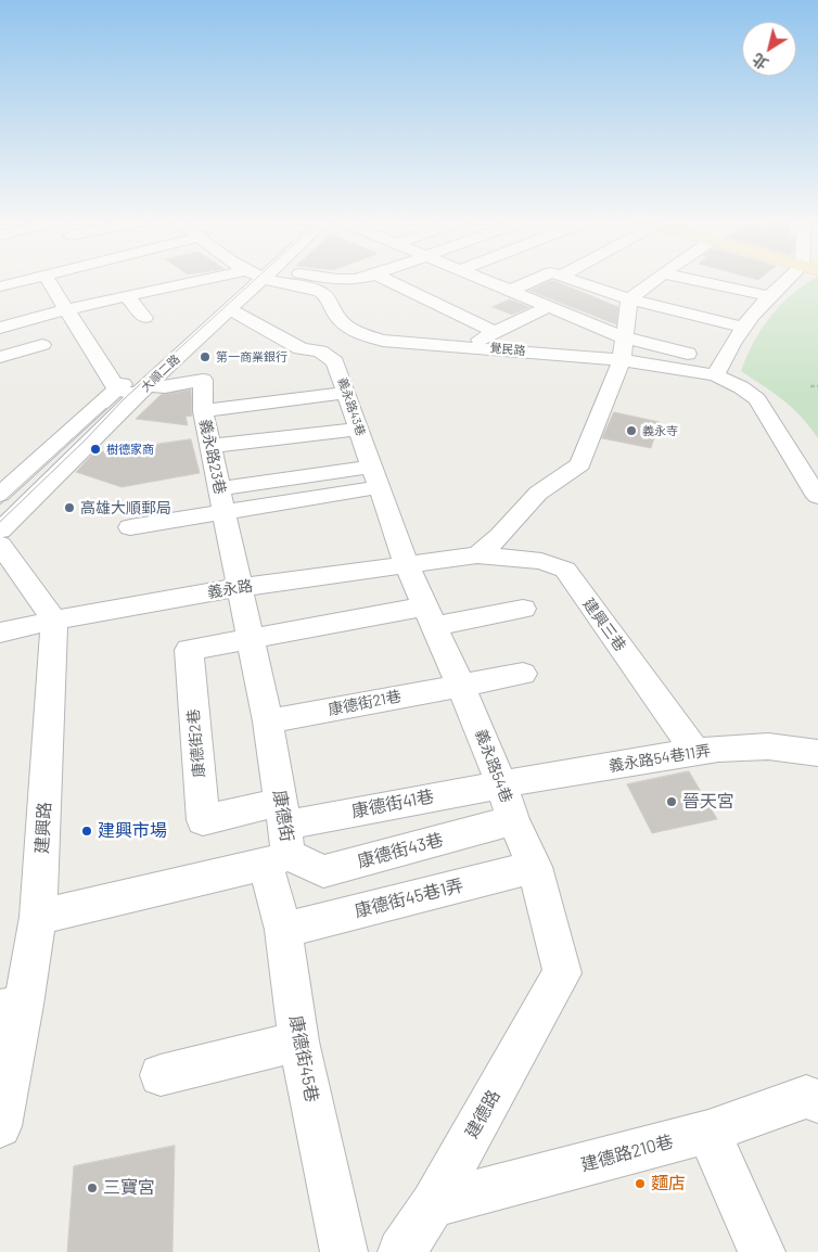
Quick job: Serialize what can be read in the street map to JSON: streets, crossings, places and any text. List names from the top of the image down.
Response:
{
  "streets": {
    "street": [
      "覺民路",
      "大順二路",
      "義永路43巷",
      "義永路23巷",
      "義永路",
      "建興三巷",
      "康德街21巷",
      "康德街2巷",
      "義永路54巷11弄",
      "義永路54巷",
      "康德街41巷",
      "康德街",
      "建興路",
      "康德街43巷",
      "康德街45巷1弄",
      "康德街45巷",
      "建德路",
      "建德路210巷"
    ]
  },
  "crossings": [
    ["大順二路", "義永路43巷"],
    ["大順二路", "義永路23巷"],
    ["義永路43巷", "義永路"],
    ["義永路43巷", "建興三巷"],
    ["義永路43巷", "義永路54巷"],
    ["義永路23巷", "義永路"],
    ["義永路23巷", "康德街"],
    ["義永路", "建興三巷"],
    ["義永路", "義永路54巷"],
    ["義永路", "康德街"],
    ["義永路", "建興路"],
    ["建興三巷", "義永路54巷11弄"],
    ["建興三巷", "義永路54巷"],
    ["康德街21巷", "義永路54巷"],
    ["康德街21巷", "康德街"],
    ["康德街2巷", "康德街41巷"],
    ["康德街2巷", "康德街"],
    ["康德街2巷", "康德街43巷"],
    ["康德街2巷", "康德街45巷"],
    ["義永路54巷11弄", "義永路54巷"],
    ["義永路54巷11弄", "康德街41巷"],
    ["義永路54巷", "康德街41巷"],
    ["義永路54巷", "康德街43巷"],
    ["義永路54巷", "康德街45巷1弄"],
    ["義永路54巷", "建德路"],
    ["康德街41巷", "康德街"],
    ["康德街41巷", "康德街43巷"],
    ["康德街41巷", "康德街45巷"],
    ["康德街", "康德街43巷"],
    ["康德街", "康德街45巷"],
    ["康德街43巷", "康德街45巷"],
    ["康德街45巷1弄", "康德街45巷"],
    ["建德路", "建德路210巷"]
  ],
  "places": [
    "第一商業銀行",
    "義永寺",
    "樹德家商",
    "高雄大順郵局",
    "晉天宮",
    "建興市場",
    "麵店",
    "三寶宮"
  ],
  "north": "bottom left"
}
